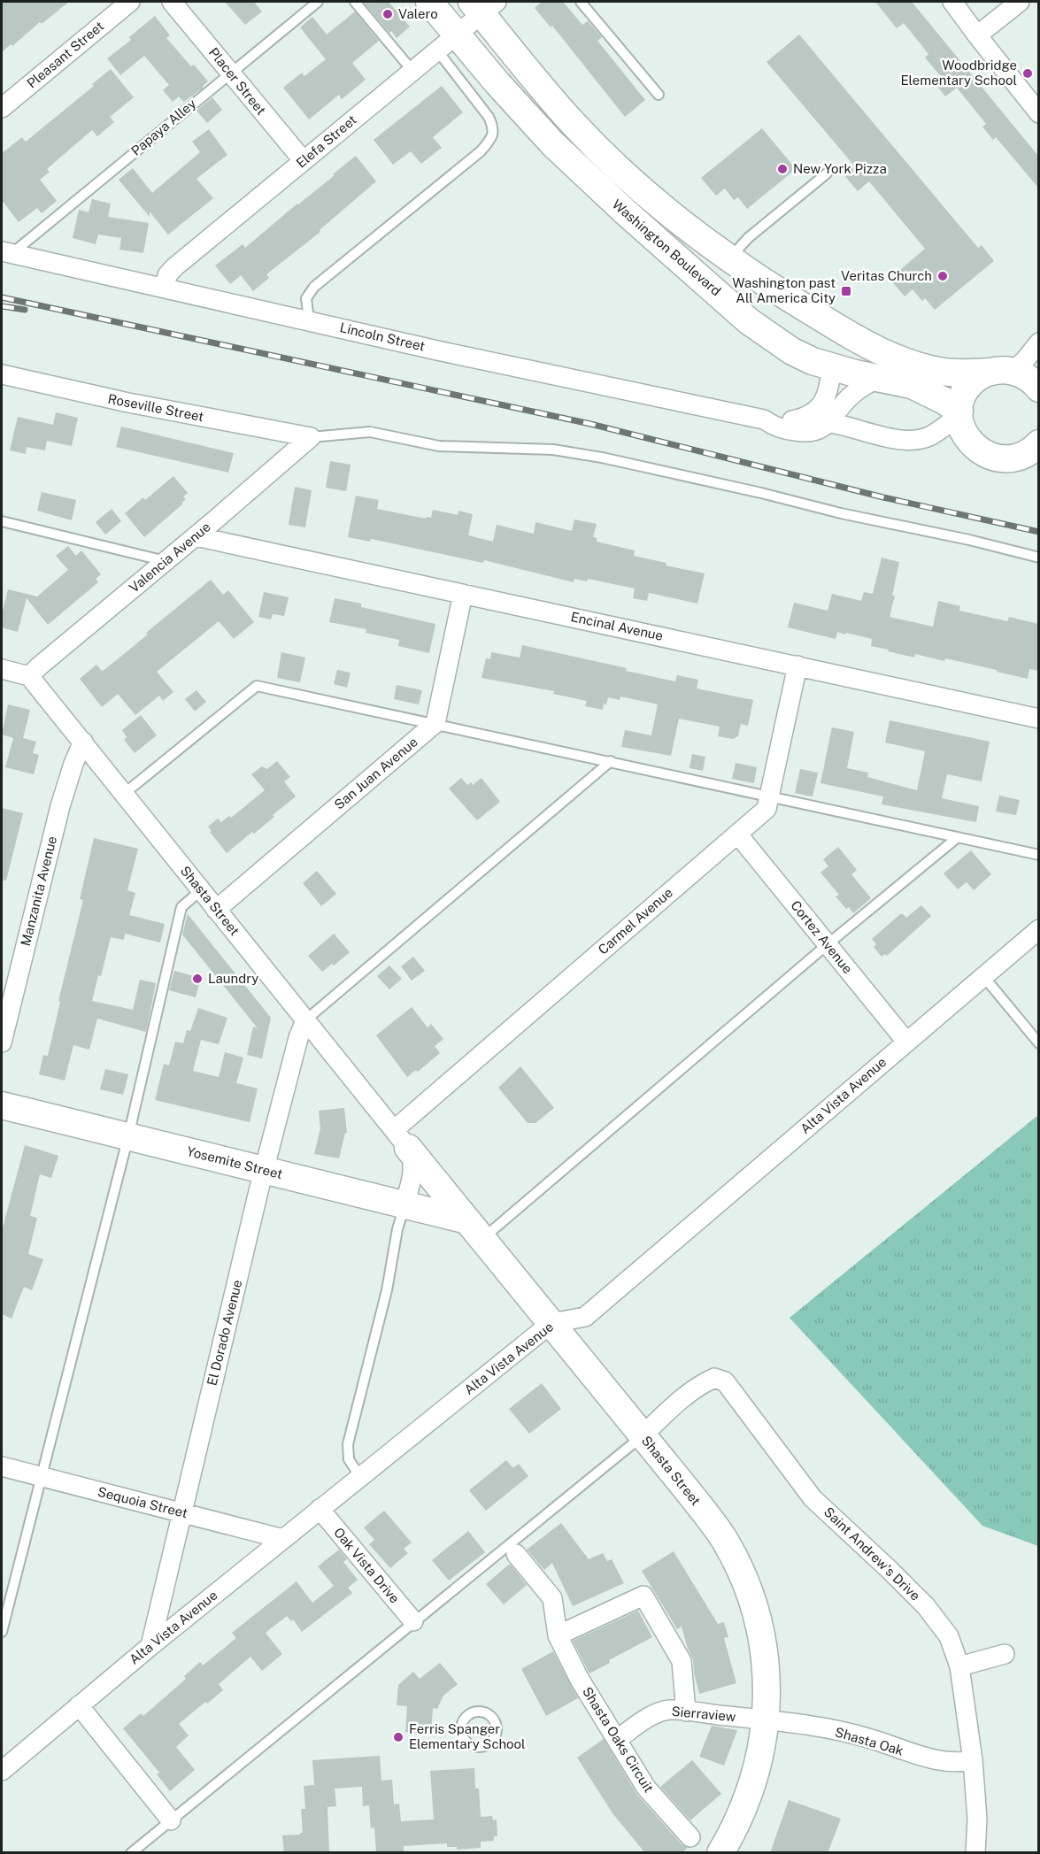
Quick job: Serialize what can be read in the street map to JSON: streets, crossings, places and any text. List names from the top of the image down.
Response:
{
  "streets": {
    "main road": ["Washington Boulevard", "Shasta Street", "Yosemite Street"],
    "street": [
      "Pleasant Street",
      "Placer Street",
      "Elefa Street",
      "Lincoln Street",
      "Roseville Street",
      "Valencia Avenue",
      "Encinal Avenue",
      "San Juan Avenue",
      "Manzanita Avenue",
      "Carmel Avenue",
      "Cortez Avenue",
      "Alta Vista Avenue",
      "El Dorado Avenue",
      "Sequoia Street",
      "Saint Andrew's Drive",
      "Oak Vista Drive",
      "Sierraview",
      "Shasta Oaks Circuit",
      "Shasta Oak"
    ],
    "lane": ["Papaya Alley"]
  },
  "crossings": [
    ["Placer Street", "Papaya Alley"],
    ["Placer Street", "Elefa Street"],
    ["Papaya Alley", "Lincoln Street"],
    ["Elefa Street", "Washington Boulevard"],
    ["Elefa Street", "Lincoln Street"],
    ["Washington Boulevard", "Lincoln Street"],
    ["Roseville Street", "Valencia Avenue"],
    ["Valencia Avenue", "Encinal Avenue"],
    ["Valencia Avenue", "Shasta Street"],
    ["Encinal Avenue", "Carmel Avenue"],
    ["San Juan Avenue", "Shasta Street"],
    ["Manzanita Avenue", "Shasta Street"],
    ["Shasta Street", "Carmel Avenue"],
    ["Shasta Street", "Alta Vista Avenue"],
    ["Shasta Street", "Yosemite Street"],
    ["Shasta Street", "El Dorado Avenue"],
    ["Shasta Street", "Saint Andrew's Drive"],
    ["Shasta Street", "Sierraview"],
    ["Shasta Street", "Shasta Oak"],
    ["Carmel Avenue", "Cortez Avenue"],
    ["Cortez Avenue", "Alta Vista Avenue"],
    ["Alta Vista Avenue", "El Dorado Avenue"],
    ["Alta Vista Avenue", "Sequoia Street"],
    ["Alta Vista Avenue", "Oak Vista Drive"],
    ["Yosemite Street", "El Dorado Avenue"],
    ["El Dorado Avenue", "Sequoia Street"],
    ["Saint Andrew's Drive", "Shasta Oak"],
    ["Sierraview", "Shasta Oaks Circuit"],
    ["Sierraview", "Shasta Oak"]
  ],
  "places": {
    "other": [
      "Valero",
      "Woodbridge Elementary School",
      "New York Pizza",
      "Veritas Church",
      "Laundry",
      "Ferris Spanger Elementary School"
    ],
    "transit": ["Washington past All America City"]
  }
}
